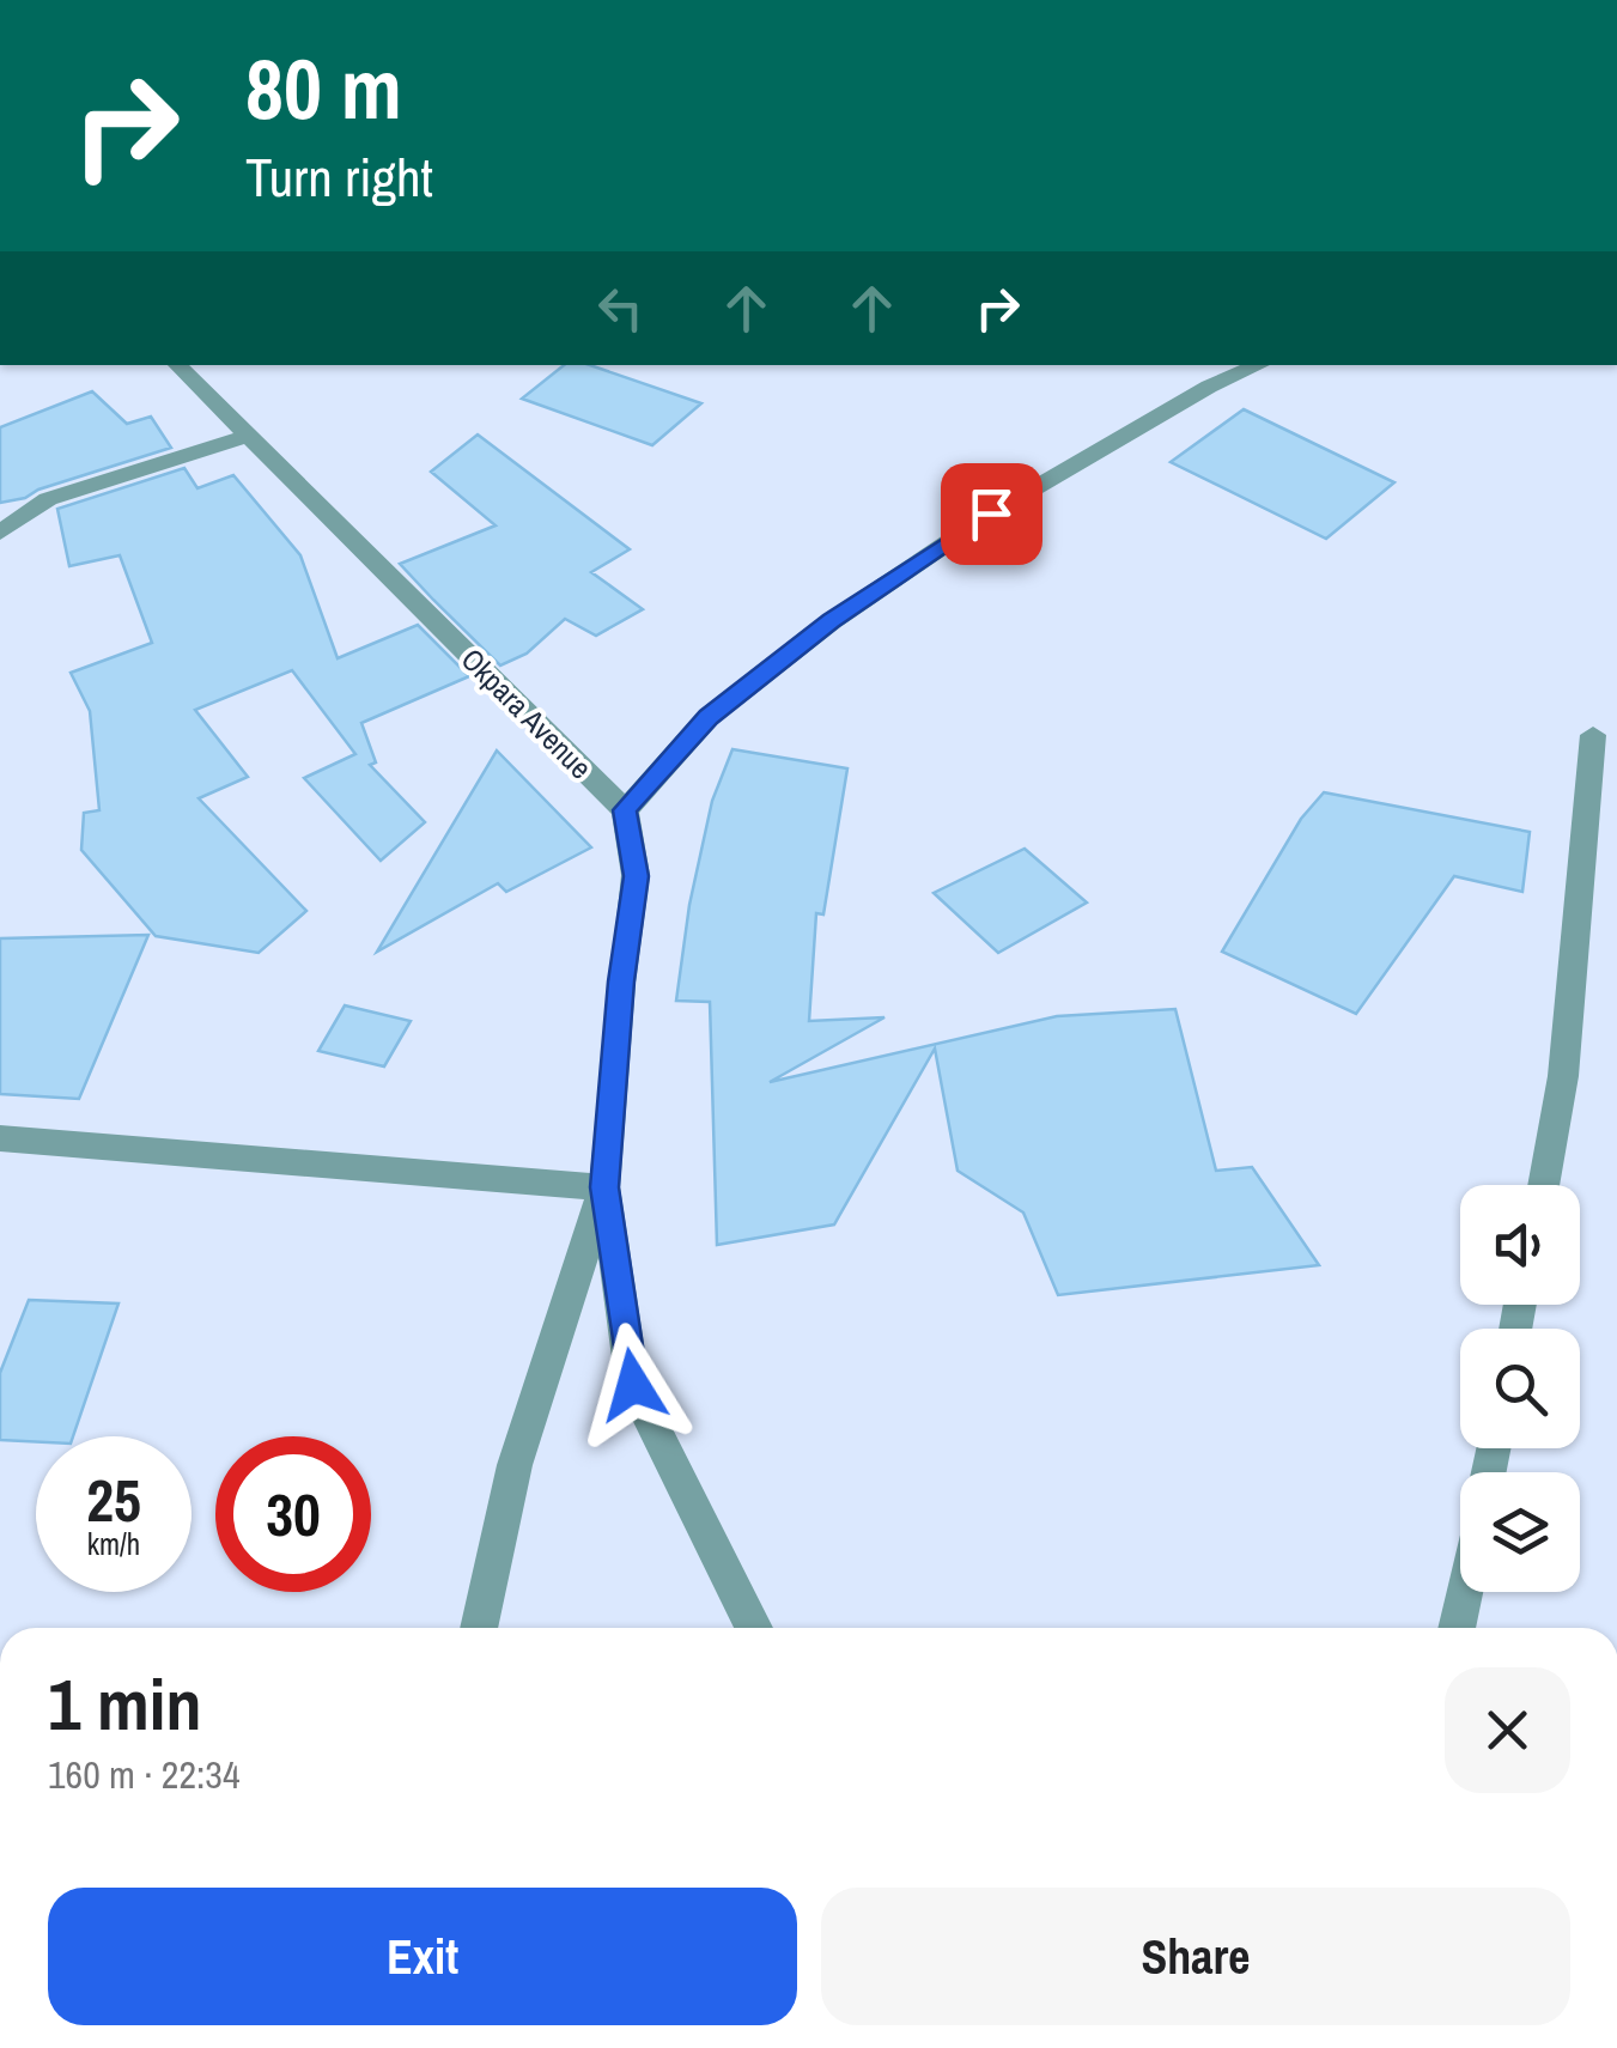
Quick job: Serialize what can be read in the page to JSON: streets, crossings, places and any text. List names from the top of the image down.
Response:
{
  "streets": {
    "street": ["Okpara Avenue"]
  },
  "page": {
    "turn": ["80 m", "Turn right"],
    "speed": "25 km/h",
    "limit": "30",
    "heading": ["1 min", "160 m · 22:34"],
    "buttons": ["Exit", "Share"]
  }
}
